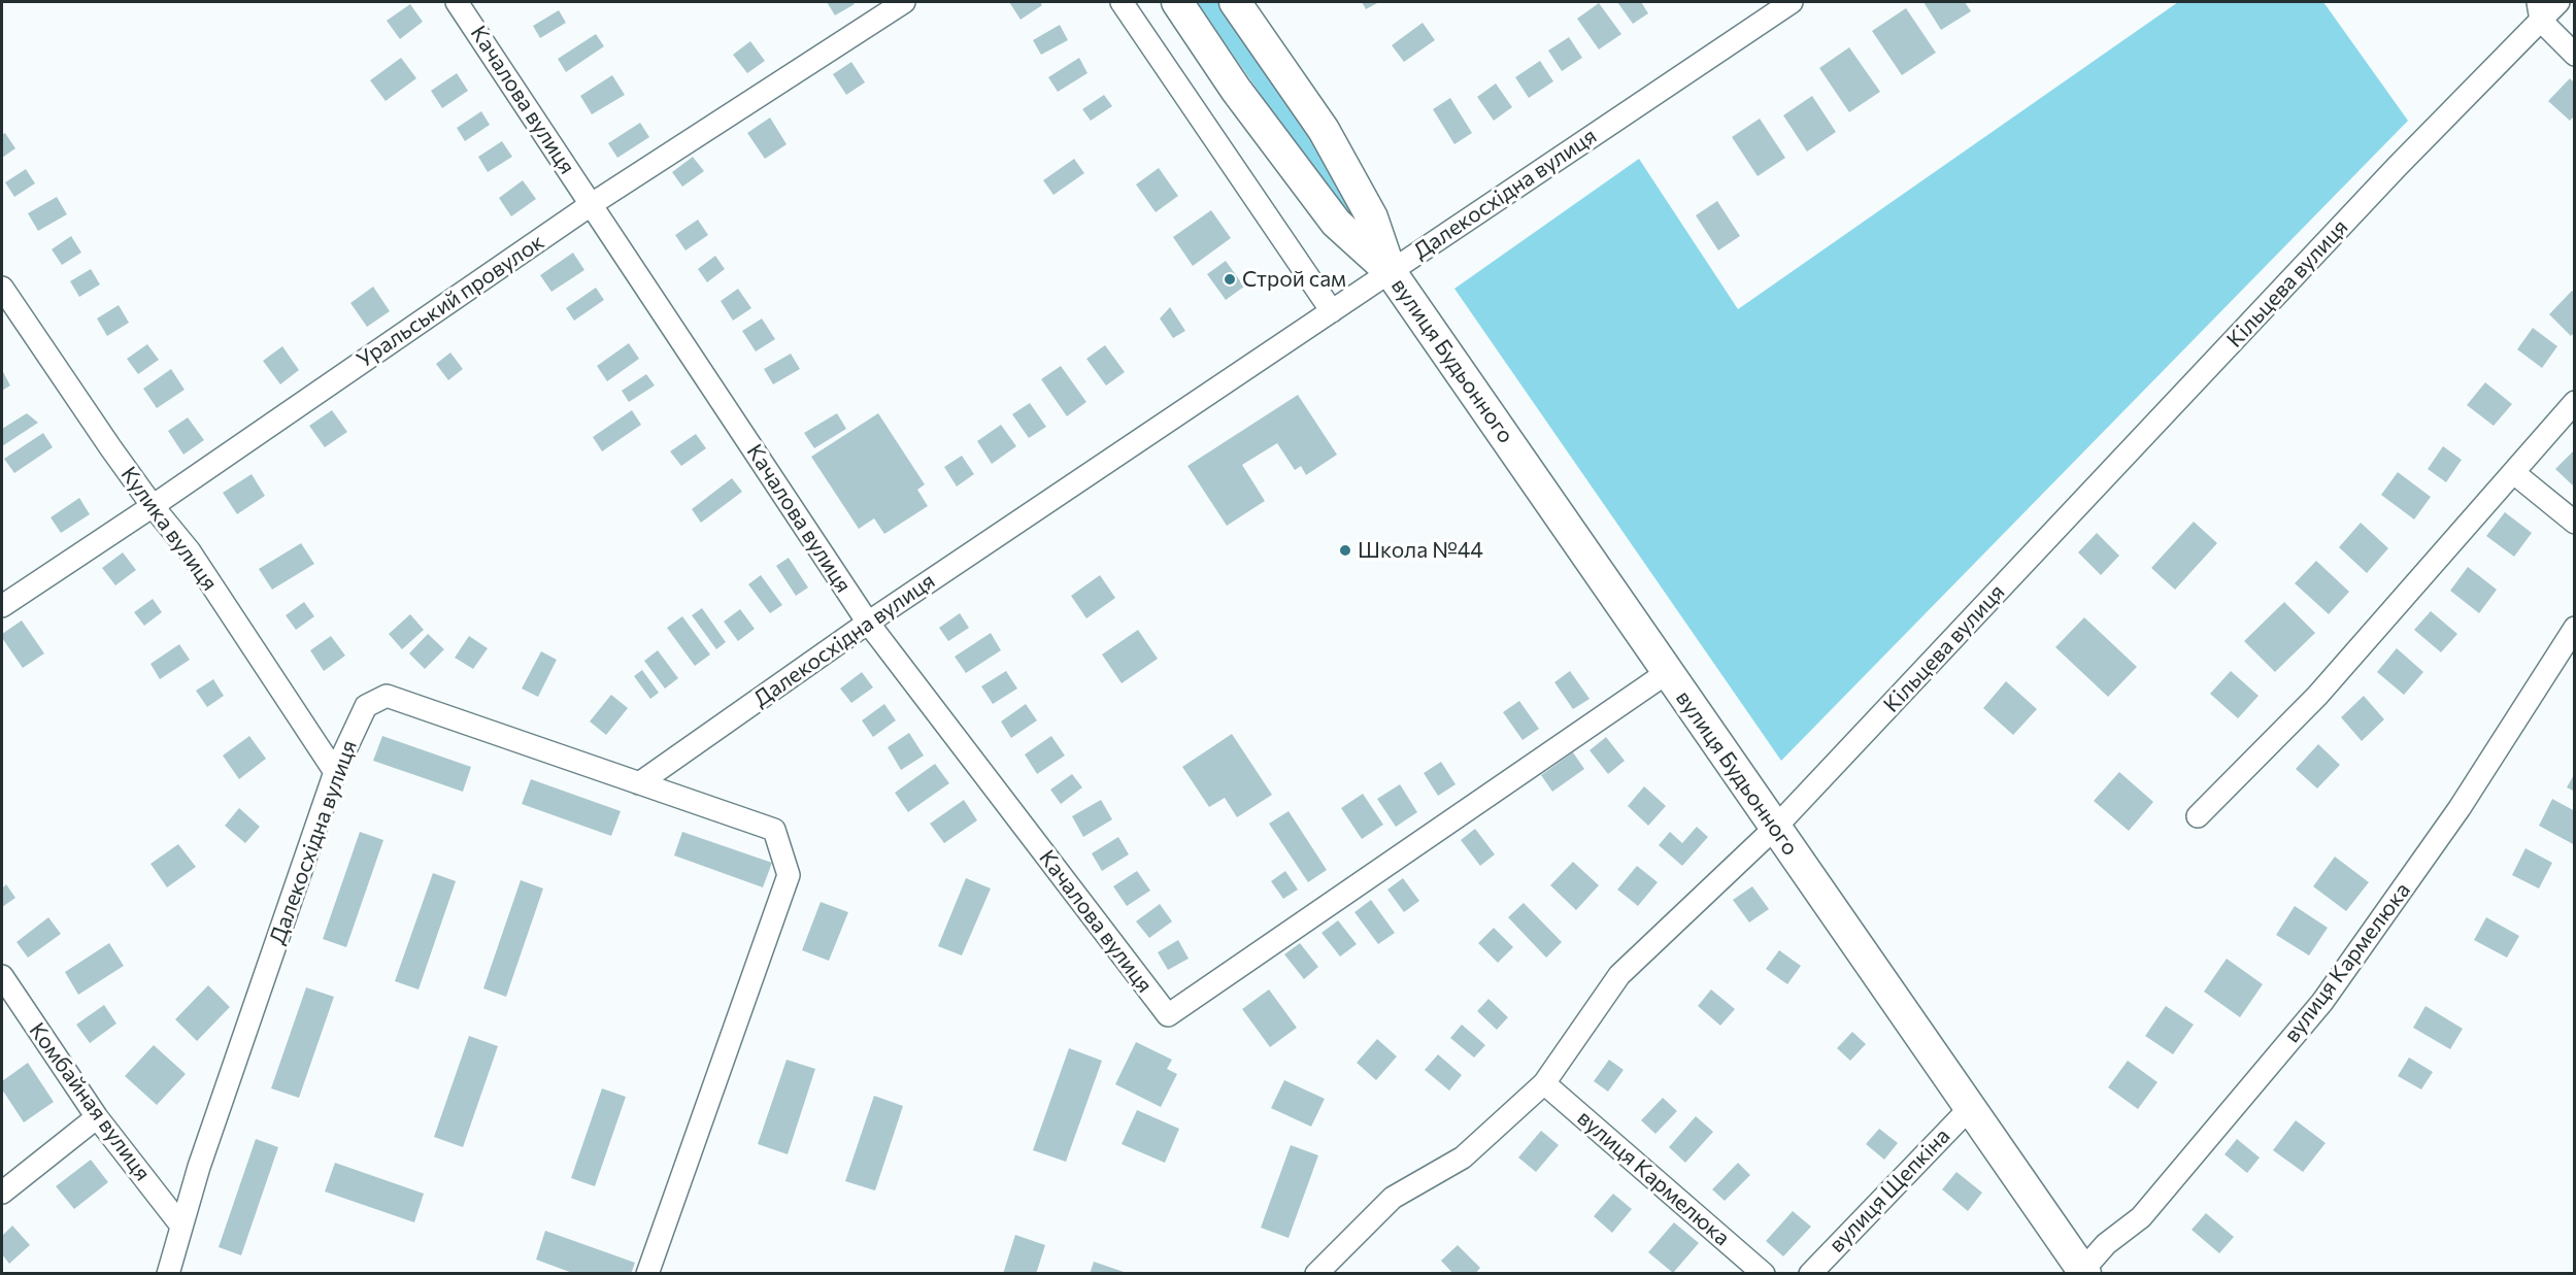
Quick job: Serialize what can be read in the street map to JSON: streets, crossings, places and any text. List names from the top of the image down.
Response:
{
  "streets": {
    "main road": ["вулиця Будьонного"],
    "street": [
      "Качалова вулиця",
      "Далекосхідна вулиця",
      "Кільцева вулиця",
      "Уральський провулок",
      "Кулика вулиця",
      "вулиця Кармелюка",
      "Комбайная вулиця",
      "вулиця Щепкіна"
    ]
  },
  "crossings": [
    ["Качалова вулиця", "Далекосхідна вулиця"],
    ["Качалова вулиця", "Уральський провулок"],
    ["Качалова вулиця", "вулиця Будьонного"],
    ["Далекосхідна вулиця", "вулиця Будьонного"],
    ["Далекосхідна вулиця", "Кулика вулиця"],
    ["Далекосхідна вулиця", "Комбайная вулиця"],
    ["Кільцева вулиця", "вулиця Будьонного"],
    ["Кільцева вулиця", "вулиця Кармелюка"],
    ["Уральський провулок", "Кулика вулиця"],
    ["вулиця Будьонного", "вулиця Кармелюка"],
    ["вулиця Будьонного", "вулиця Щепкіна"]
  ],
  "places": ["Строй сам", "Школа №44"]
}
